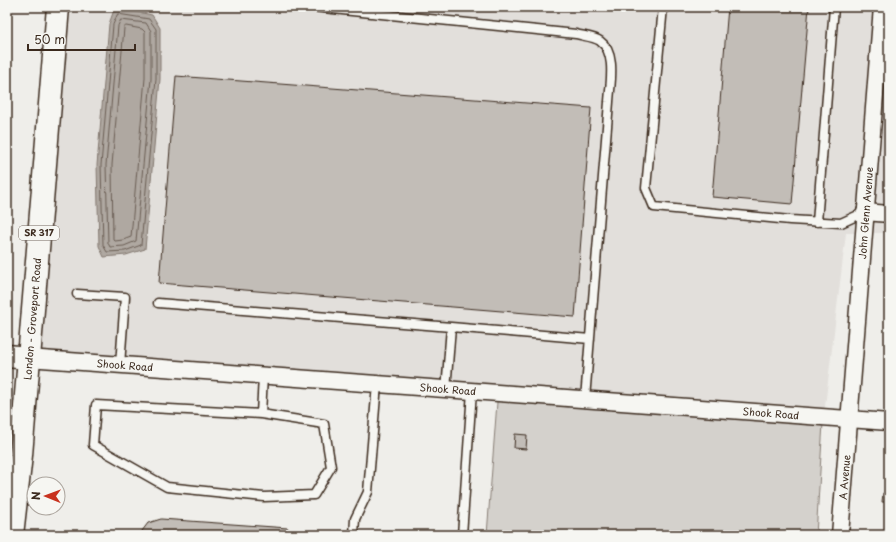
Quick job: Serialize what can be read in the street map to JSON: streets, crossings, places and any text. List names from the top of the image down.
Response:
{
  "streets": {
    "main road": ["SR 317", "London - Groveport Road"],
    "street": ["John Glenn Avenue", "Shook Road", "A Avenue"]
  },
  "crossings": [
    ["John Glenn Avenue", "Shook Road"],
    ["John Glenn Avenue", "A Avenue"],
    ["London - Groveport Road", "Shook Road"],
    ["Shook Road", "A Avenue"]
  ],
  "scale_bar": "50 m",
  "north": "left"
}
